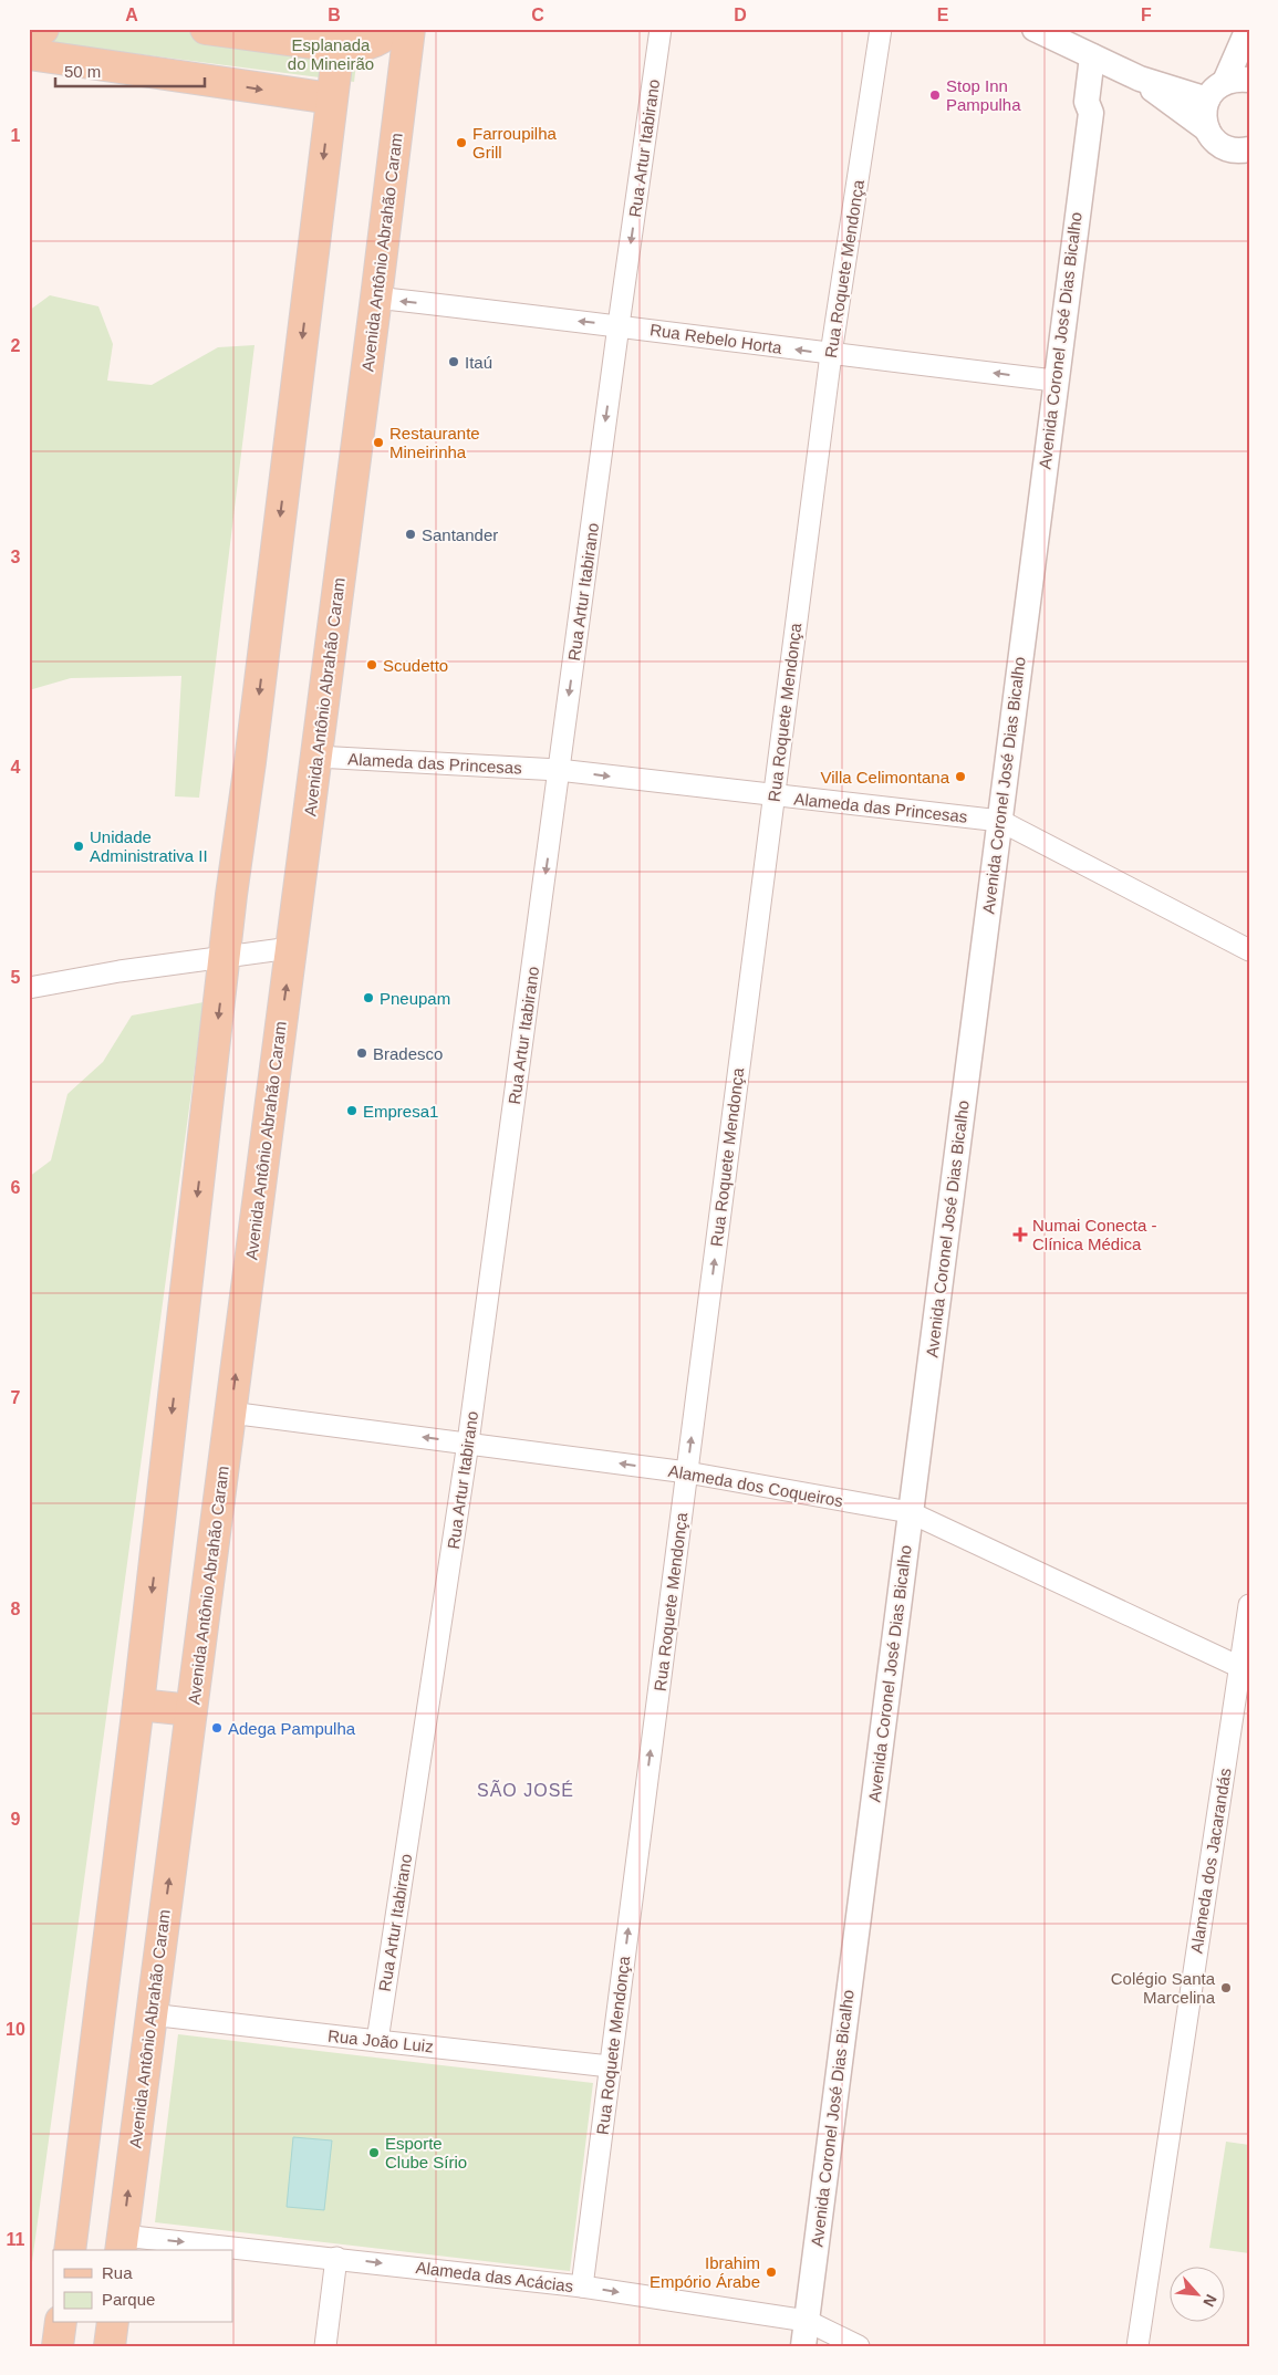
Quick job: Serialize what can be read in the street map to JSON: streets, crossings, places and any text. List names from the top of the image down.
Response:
{
  "streets": {
    "main road": ["Avenida Antônio Abrahão Caram"],
    "street": [
      "Rua Artur Itabirano",
      "Rua Roquete Mendonça",
      "Rua Rebelo Horta",
      "Avenida Coronel José Dias Bicalho",
      "Alameda das Princesas",
      "Alameda dos Coqueiros",
      "Alameda dos Jacarandás",
      "Rua João Luiz",
      "Alameda das Acácias"
    ]
  },
  "crossings": [
    ["Rua Artur Itabirano", "Rua Rebelo Horta"],
    ["Rua Artur Itabirano", "Alameda das Princesas"],
    ["Rua Artur Itabirano", "Alameda dos Coqueiros"],
    ["Rua Artur Itabirano", "Rua João Luiz"],
    ["Avenida Antônio Abrahão Caram", "Rua Rebelo Horta"],
    ["Avenida Antônio Abrahão Caram", "Alameda das Princesas"],
    ["Avenida Antônio Abrahão Caram", "Alameda dos Coqueiros"],
    ["Avenida Antônio Abrahão Caram", "Rua João Luiz"],
    ["Avenida Antônio Abrahão Caram", "Alameda das Acácias"],
    ["Rua Roquete Mendonça", "Rua Rebelo Horta"],
    ["Rua Roquete Mendonça", "Alameda das Princesas"],
    ["Rua Roquete Mendonça", "Alameda dos Coqueiros"],
    ["Rua Roquete Mendonça", "Rua João Luiz"],
    ["Rua Roquete Mendonça", "Alameda das Acácias"],
    ["Rua Rebelo Horta", "Avenida Coronel José Dias Bicalho"],
    ["Avenida Coronel José Dias Bicalho", "Alameda das Princesas"],
    ["Avenida Coronel José Dias Bicalho", "Alameda dos Coqueiros"],
    ["Avenida Coronel José Dias Bicalho", "Alameda das Acácias"],
    ["Alameda dos Coqueiros", "Alameda dos Jacarandás"]
  ],
  "one_way": [
    "Rua Artur Itabirano",
    "Rua Roquete Mendonça",
    "Rua Rebelo Horta",
    "Alameda dos Coqueiros",
    "Alameda das Acácias"
  ],
  "districts": ["SÃO JOSÉ"],
  "parks": ["Esplanada do Mineirão"],
  "places": {
    "other": [
      "Stop Inn Pampulha",
      "Farroupilha Grill",
      "Itaú",
      "Restaurante Mineirinha",
      "Santander",
      "Scudetto",
      "Villa Celimontana",
      "Unidade Administrativa II",
      "Pneupam",
      "Bradesco",
      "Empresa1",
      "Adega Pampulha",
      "Colégio Santa Marcelina",
      "Esporte Clube Sírio",
      "Ibrahim Empório Árabe"
    ],
    "health": ["Numai Conecta - Clínica Médica"]
  },
  "legend": ["Rua", "Parque"],
  "scale_bar": "50 m",
  "north": "bottom right",
  "grid": {
    "columns": [
      "A",
      "B",
      "C",
      "D",
      "E",
      "F"
    ],
    "rows": [
      "1",
      "2",
      "3",
      "4",
      "5",
      "6",
      "7",
      "8",
      "9",
      "10",
      "11"
    ]
  }
}
